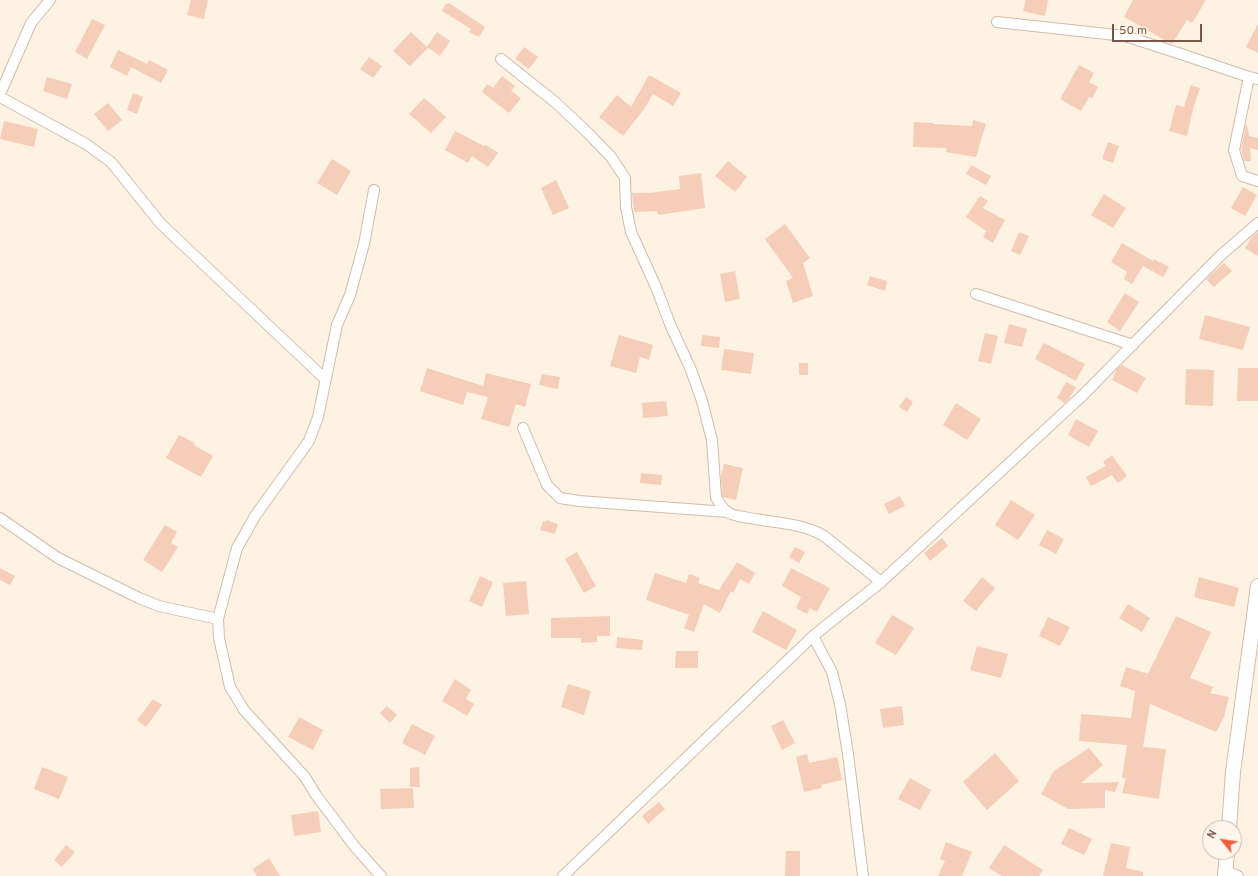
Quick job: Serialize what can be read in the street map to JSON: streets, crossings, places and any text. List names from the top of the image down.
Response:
{
  "scale_bar": "50 m",
  "north": "top left"
}
